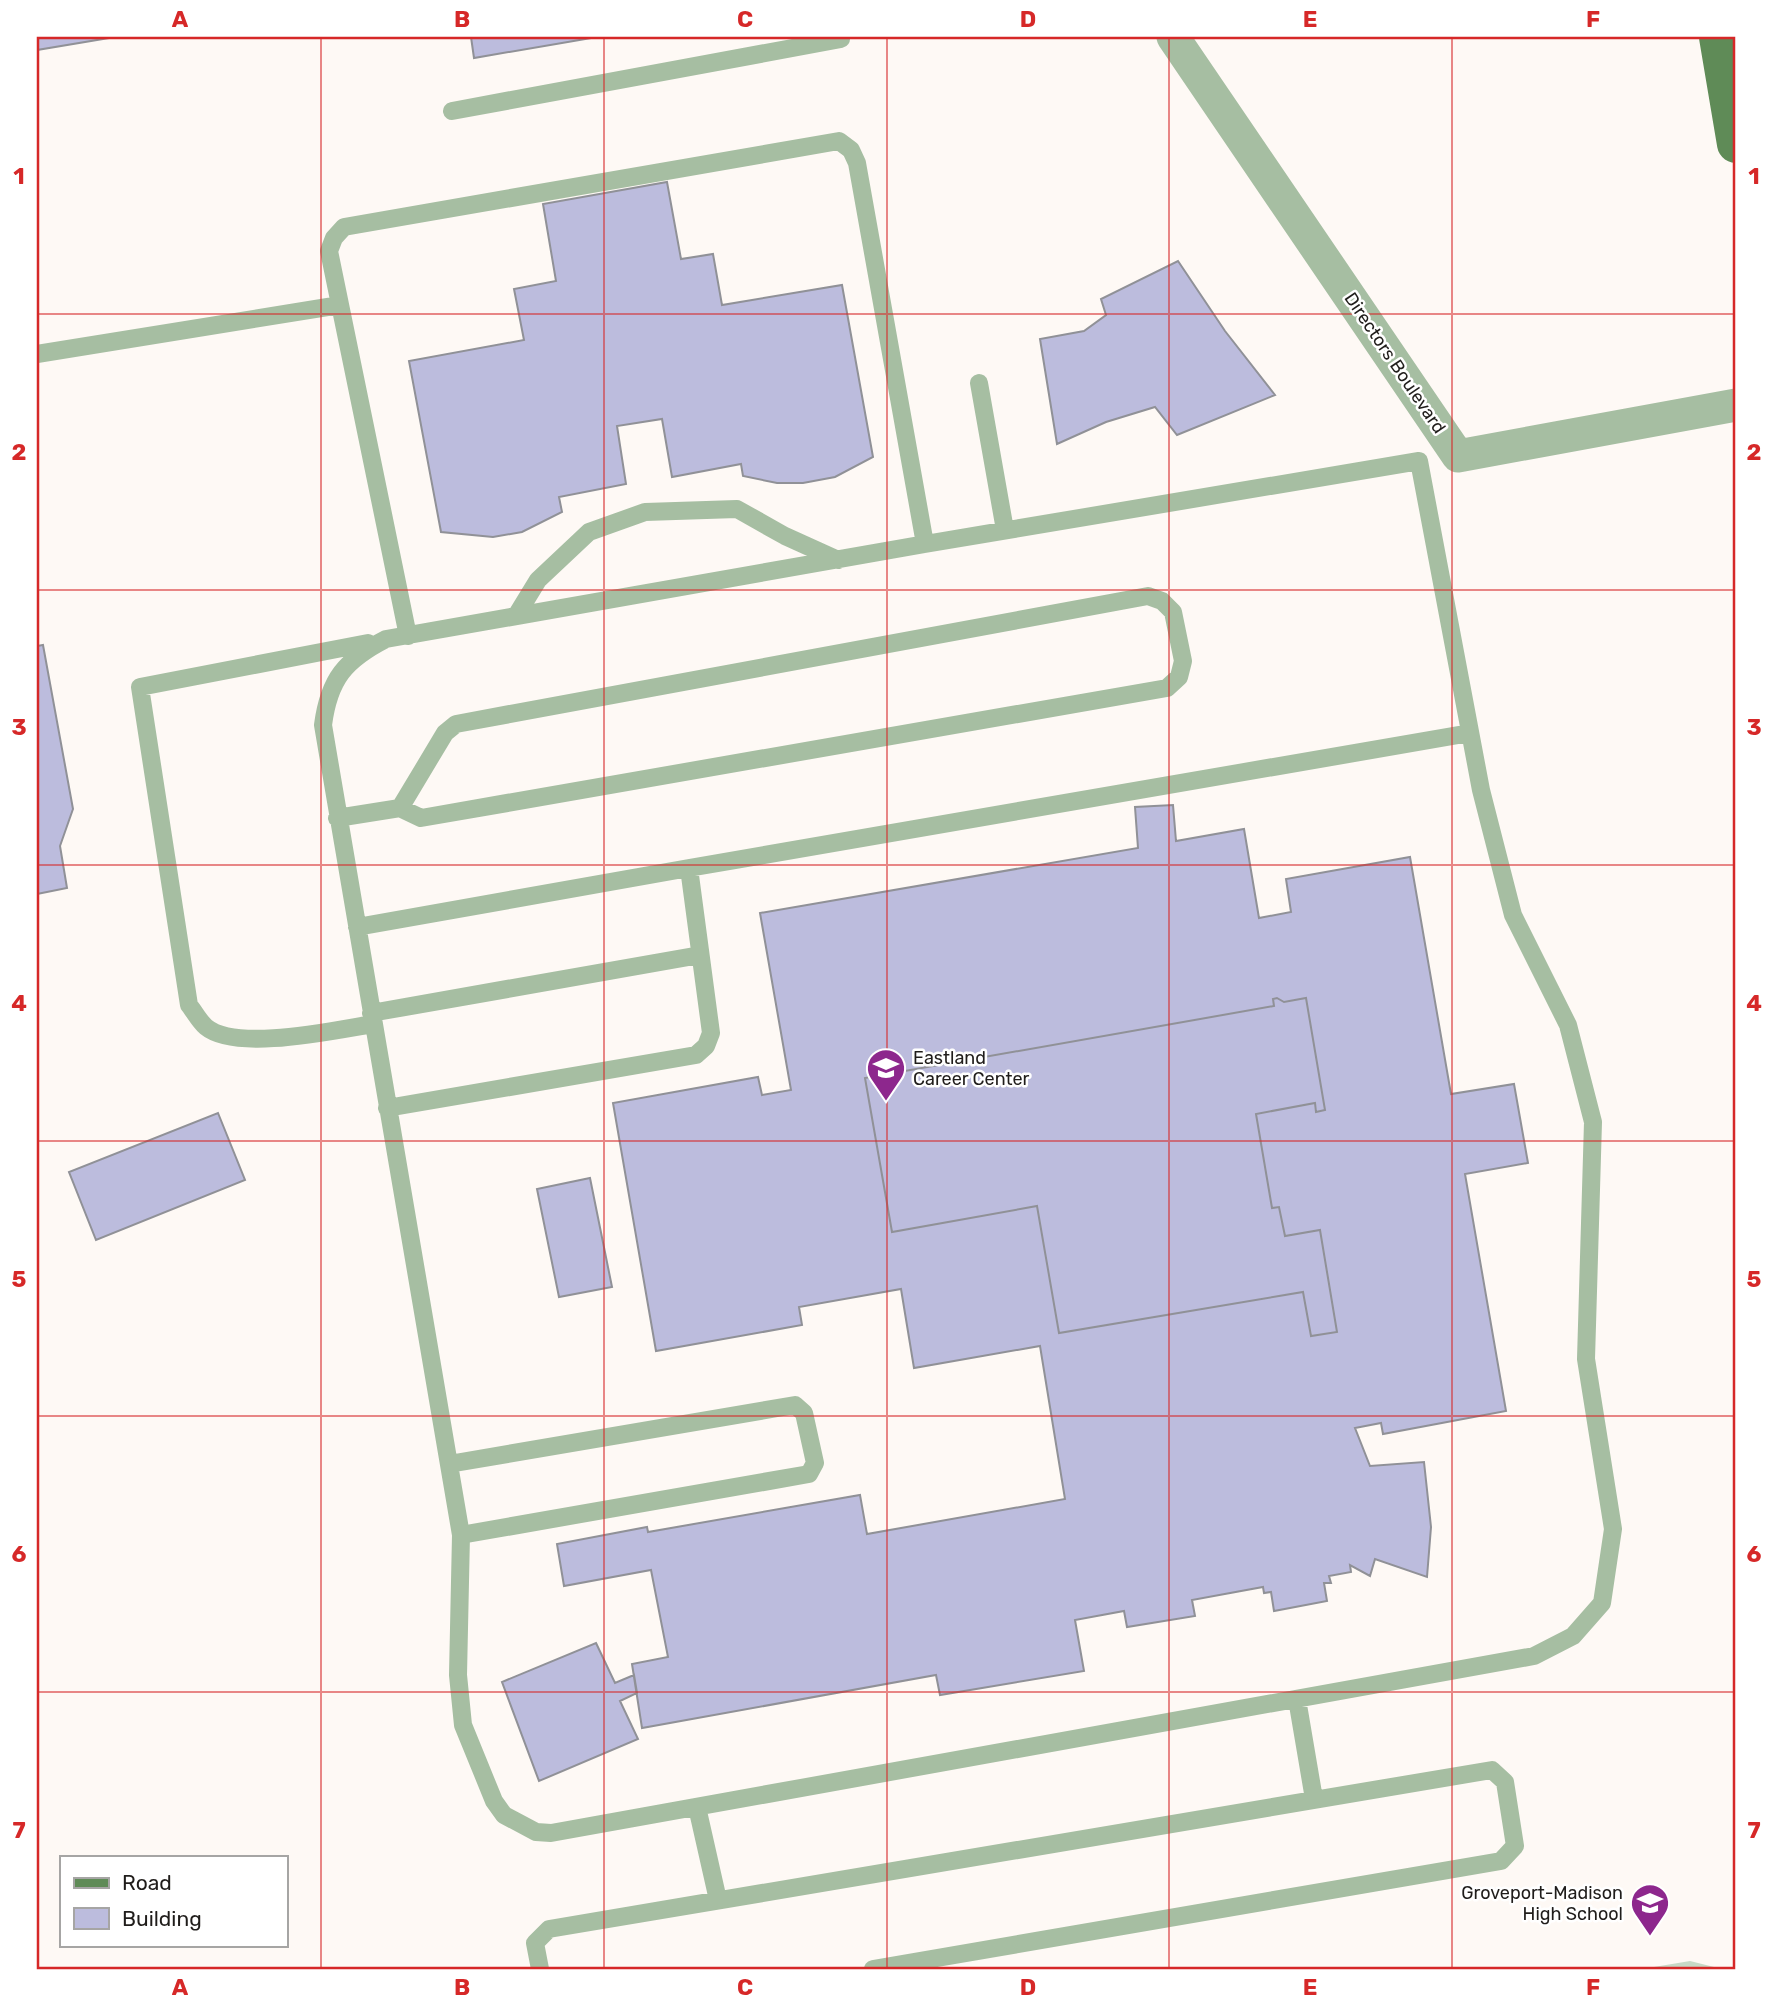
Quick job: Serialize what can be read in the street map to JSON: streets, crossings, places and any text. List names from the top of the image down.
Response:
{
  "streets": {
    "street": ["Directors Boulevard"]
  },
  "places": {
    "school or university": ["Eastland Career Center", "Groveport-Madison High School"]
  },
  "legend": ["Road", "Building"],
  "grid": {
    "columns": [
      "A",
      "B",
      "C",
      "D",
      "E",
      "F"
    ],
    "rows": [
      "1",
      "2",
      "3",
      "4",
      "5",
      "6",
      "7"
    ]
  }
}
